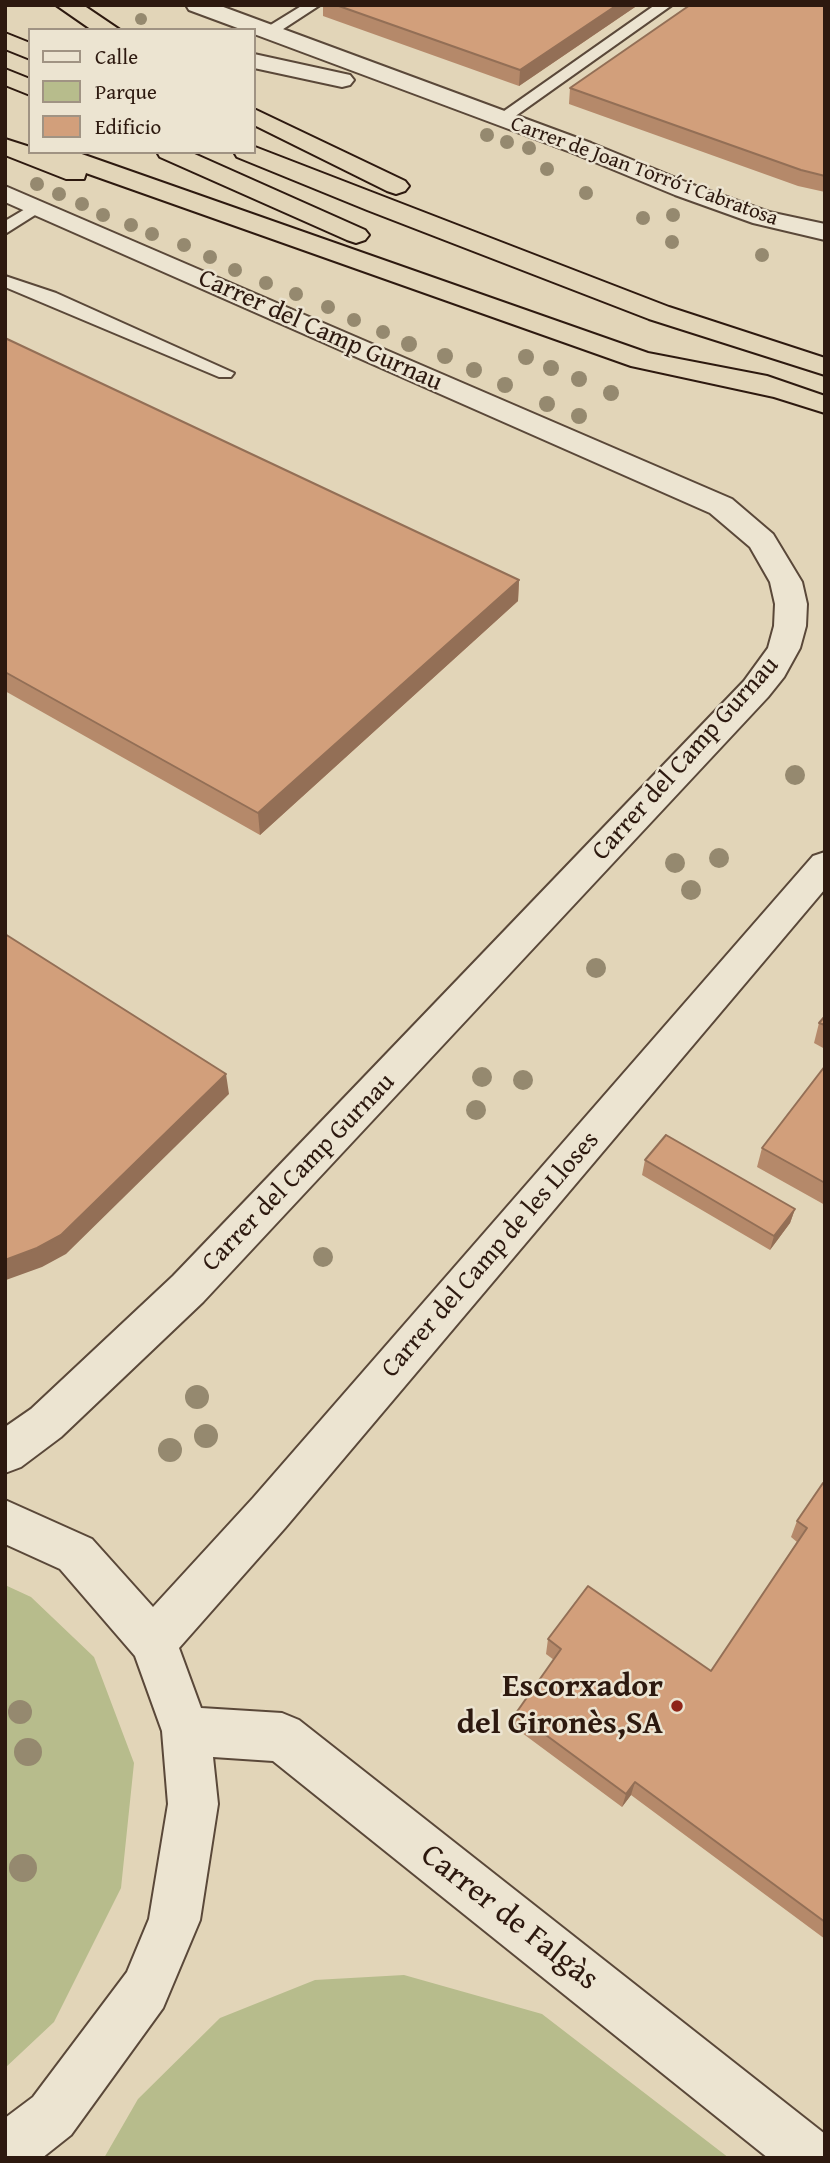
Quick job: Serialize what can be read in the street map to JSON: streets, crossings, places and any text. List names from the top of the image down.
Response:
{
  "streets": {
    "street": [
      "Carrer de Joan Torró i Cabratosa",
      "Carrer del Camp Gurnau",
      "Carrer del Camp de les Lloses",
      "Carrer de Falgàs"
    ]
  },
  "places": ["Escorxador del Gironès,SA"],
  "legend": ["Calle", "Parque", "Edificio"]
}
